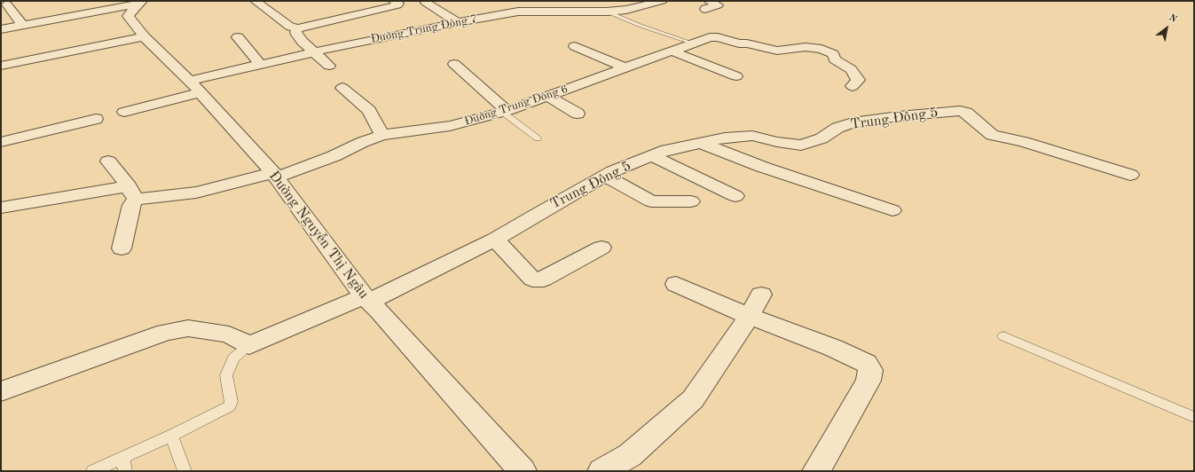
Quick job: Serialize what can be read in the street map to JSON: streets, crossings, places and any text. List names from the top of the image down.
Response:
{
  "streets": {
    "street": [
      "Đường Trung Đông 7",
      "Đường Trung Đông 6",
      "Trung Đông 5",
      "Đường Nguyễn Thị Ngâu"
    ]
  },
  "crossings": [
    ["Đường Trung Đông 7", "Đường Nguyễn Thị Ngâu"],
    ["Đường Trung Đông 6", "Đường Nguyễn Thị Ngâu"],
    ["Trung Đông 5", "Đường Nguyễn Thị Ngâu"]
  ],
  "north": "top right"
}
